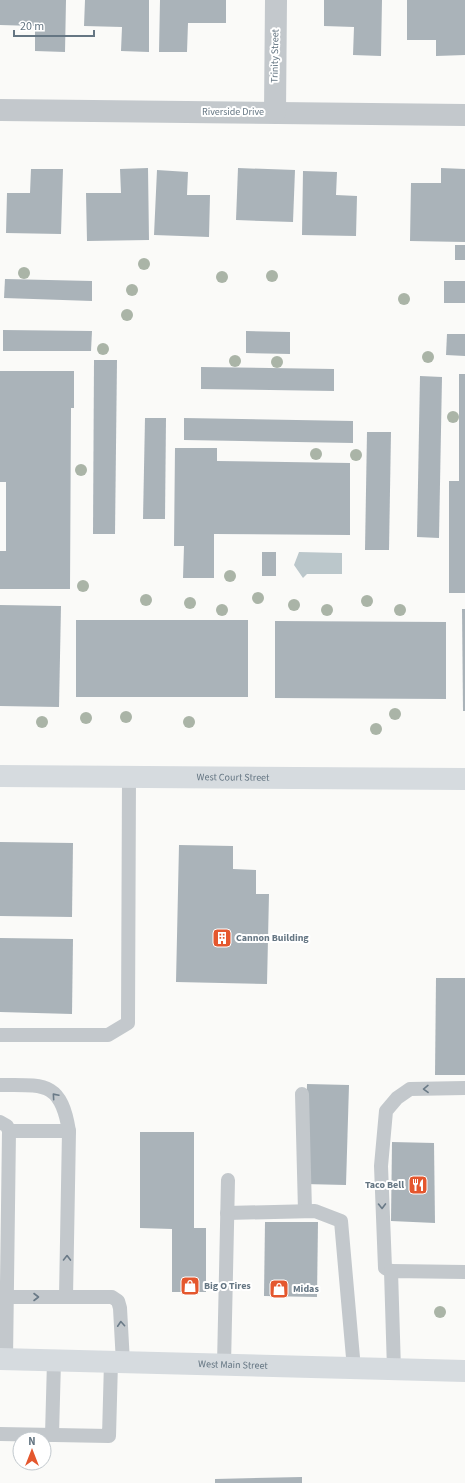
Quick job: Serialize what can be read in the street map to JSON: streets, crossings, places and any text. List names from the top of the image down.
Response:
{
  "streets": {
    "street": [
      "Trinity Street",
      "Riverside Drive",
      "West Court Street",
      "West Main Street"
    ]
  },
  "crossings": [
    ["Trinity Street", "Riverside Drive"]
  ],
  "places": {
    "building": ["Cannon Building"],
    "restaurant": ["Taco Bell"],
    "shop": ["Big O Tires", "Midas"]
  },
  "scale_bar": "20 m",
  "north": "top"
}
